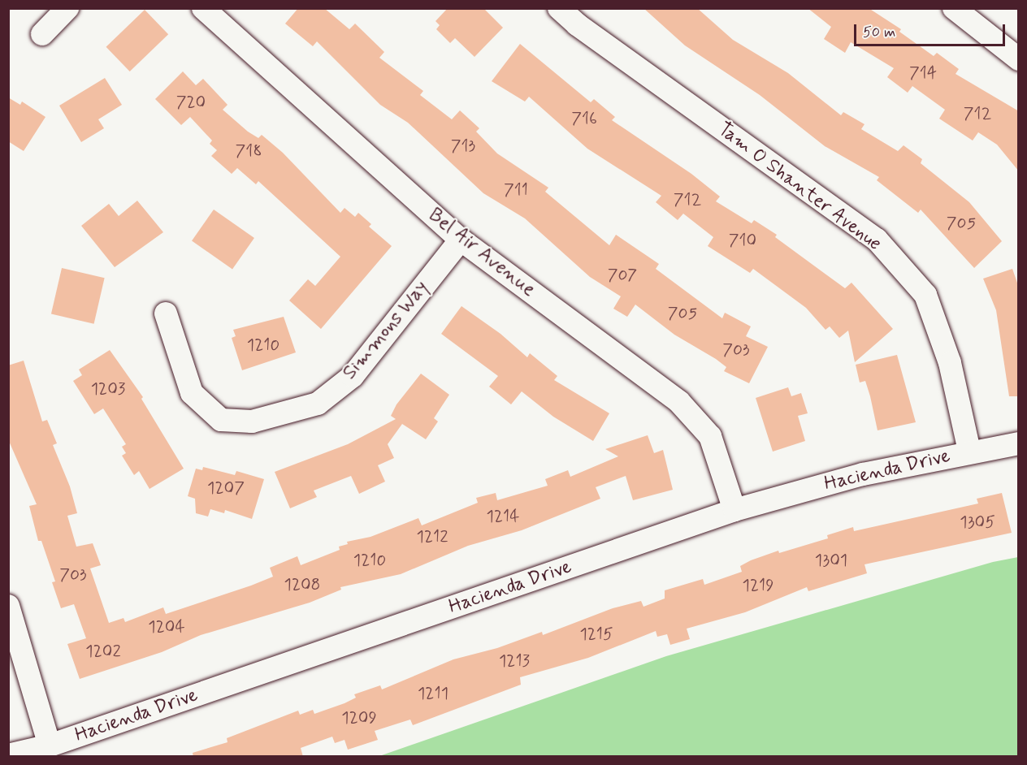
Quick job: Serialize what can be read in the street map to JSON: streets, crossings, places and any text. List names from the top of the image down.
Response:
{
  "streets": {
    "street": [
      "Tam O Shanter Avenue",
      "Bel Air Avenue",
      "Simmons Way",
      "Hacienda Drive"
    ]
  },
  "crossings": [
    ["Tam O Shanter Avenue", "Hacienda Drive"],
    ["Bel Air Avenue", "Simmons Way"],
    ["Bel Air Avenue", "Hacienda Drive"]
  ],
  "house_numbers": [
    "714",
    "720",
    "712",
    "716",
    "713",
    "718",
    "711",
    "712",
    "705",
    "710",
    "707",
    "705",
    "1210",
    "703",
    "1203",
    "1207",
    "1214",
    "1305",
    "1212",
    "1210",
    "1301",
    "703",
    "1208",
    "1219",
    "1204",
    "1215",
    "1202",
    "1213",
    "1211",
    "1209"
  ],
  "scale_bar": "50 m"
}
